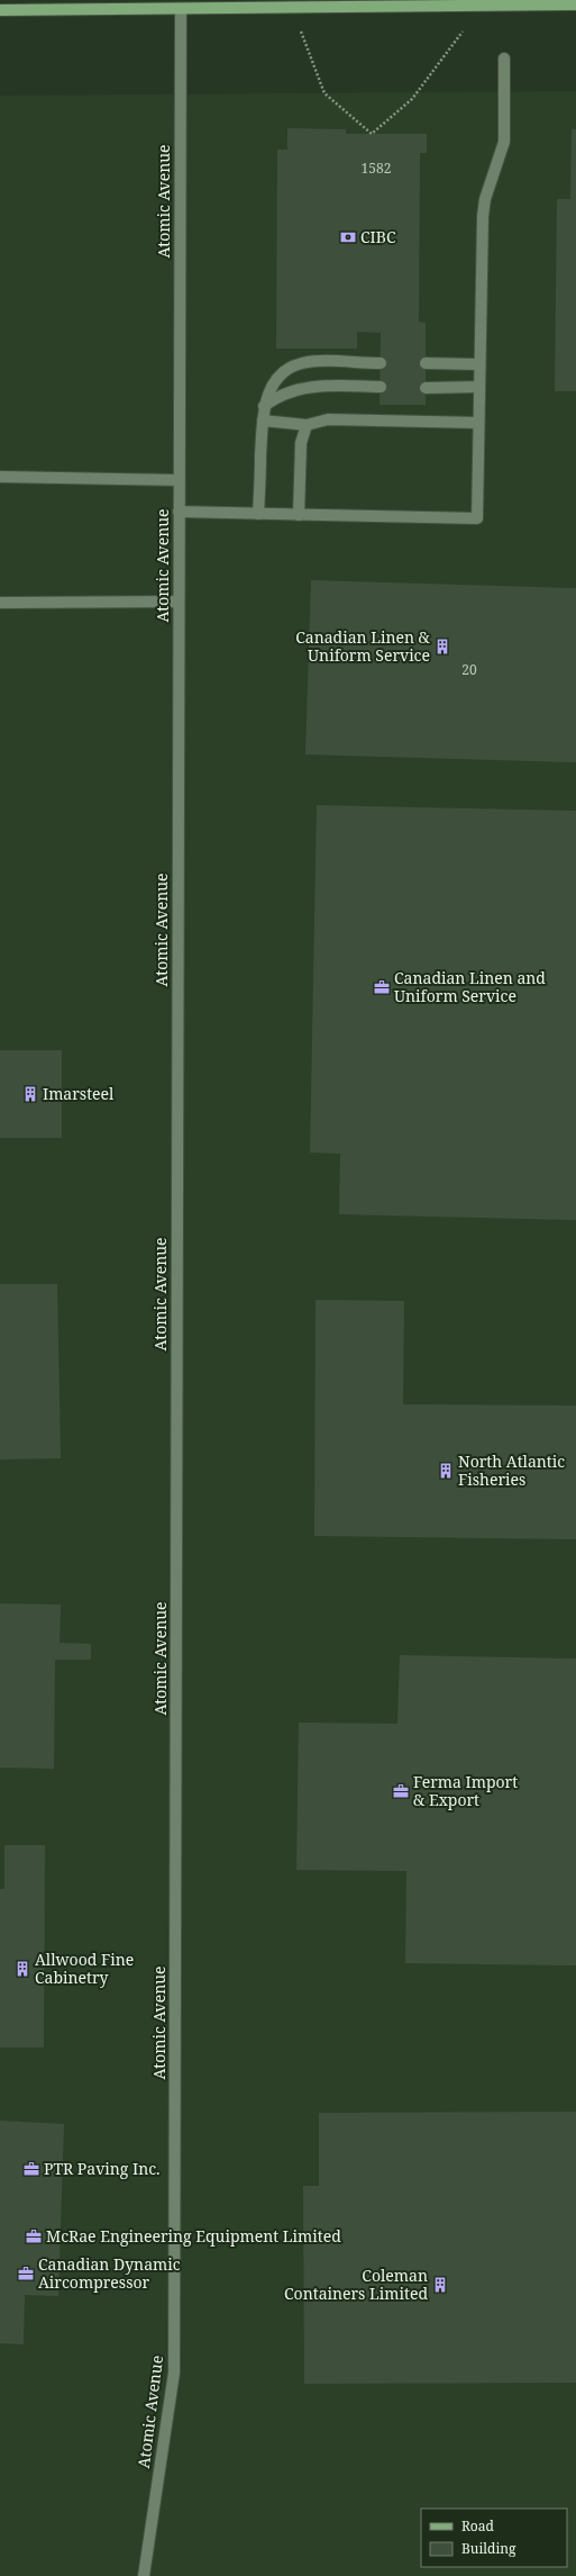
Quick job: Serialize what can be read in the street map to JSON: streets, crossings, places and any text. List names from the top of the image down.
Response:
{
  "streets": {
    "street": ["Atomic Avenue"]
  },
  "places": {
    "bank": ["CIBC"],
    "building": [
      "Canadian Linen & Uniform Service",
      "Imarsteel",
      "North Atlantic Fisheries",
      "Allwood Fine Cabinetry",
      "Coleman Containers Limited"
    ],
    "office": [
      "Canadian Linen and Uniform Service",
      "Ferma Import & Export",
      "PTR Paving Inc.",
      "McRae Engineering Equipment Limited",
      "Canadian Dynamic Aircompressor"
    ]
  },
  "house_numbers": ["1582", "20"],
  "legend": ["Road", "Building"]
}
